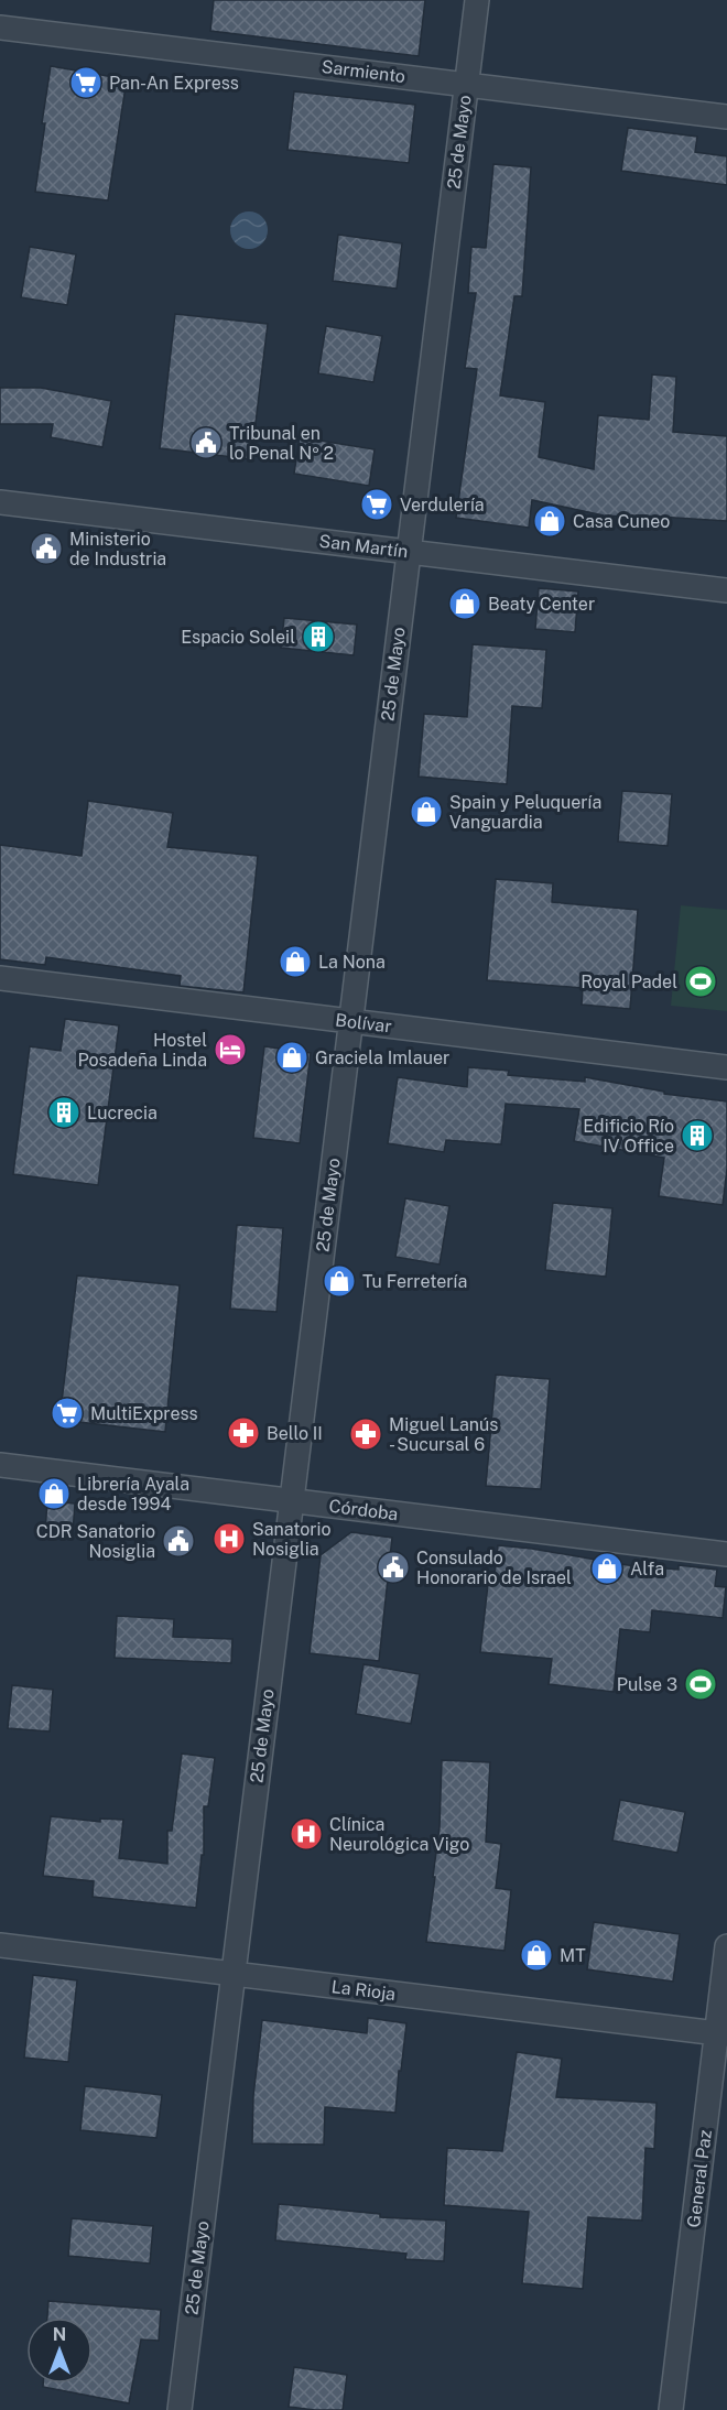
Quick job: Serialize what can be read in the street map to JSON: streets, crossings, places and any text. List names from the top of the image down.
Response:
{
  "streets": {
    "street": [
      "Sarmiento",
      "25 de Mayo",
      "San Martín",
      "Bolívar",
      "Córdoba",
      "La Rioja",
      "General Paz"
    ]
  },
  "crossings": [
    ["Sarmiento", "25 de Mayo"],
    ["25 de Mayo", "San Martín"],
    ["25 de Mayo", "Bolívar"],
    ["25 de Mayo", "Córdoba"],
    ["25 de Mayo", "La Rioja"],
    ["La Rioja", "General Paz"]
  ],
  "places": {
    "supermarket": ["Pan-An Express", "Verdulería", "MultiExpress"],
    "public building": [
      "Tribunal en lo Penal Nº 2",
      "Ministerio de Industria",
      "CDR Sanatorio Nosiglia",
      "Consulado Honorario de Israel"
    ],
    "shop": [
      "Casa Cuneo",
      "Beaty Center",
      "Spain y Peluquería Vanguardia",
      "La Nona",
      "Graciela Imlauer",
      "Tu Ferretería",
      "Librería Ayala desde 1994",
      "Alfa",
      "MT"
    ],
    "building": ["Espacio Soleil", "Lucrecia", "Edificio Río IV Office"],
    "sports": ["Royal Padel", "Pulse 3"],
    "hotel": ["Hostel Posadeña Linda"],
    "pharmacy": ["Bello II", "Miguel Lanús - Sucursal 6"],
    "hospital": ["Sanatorio Nosiglia", "Clínica Neurológica Vigo"]
  },
  "north": "top"
}
